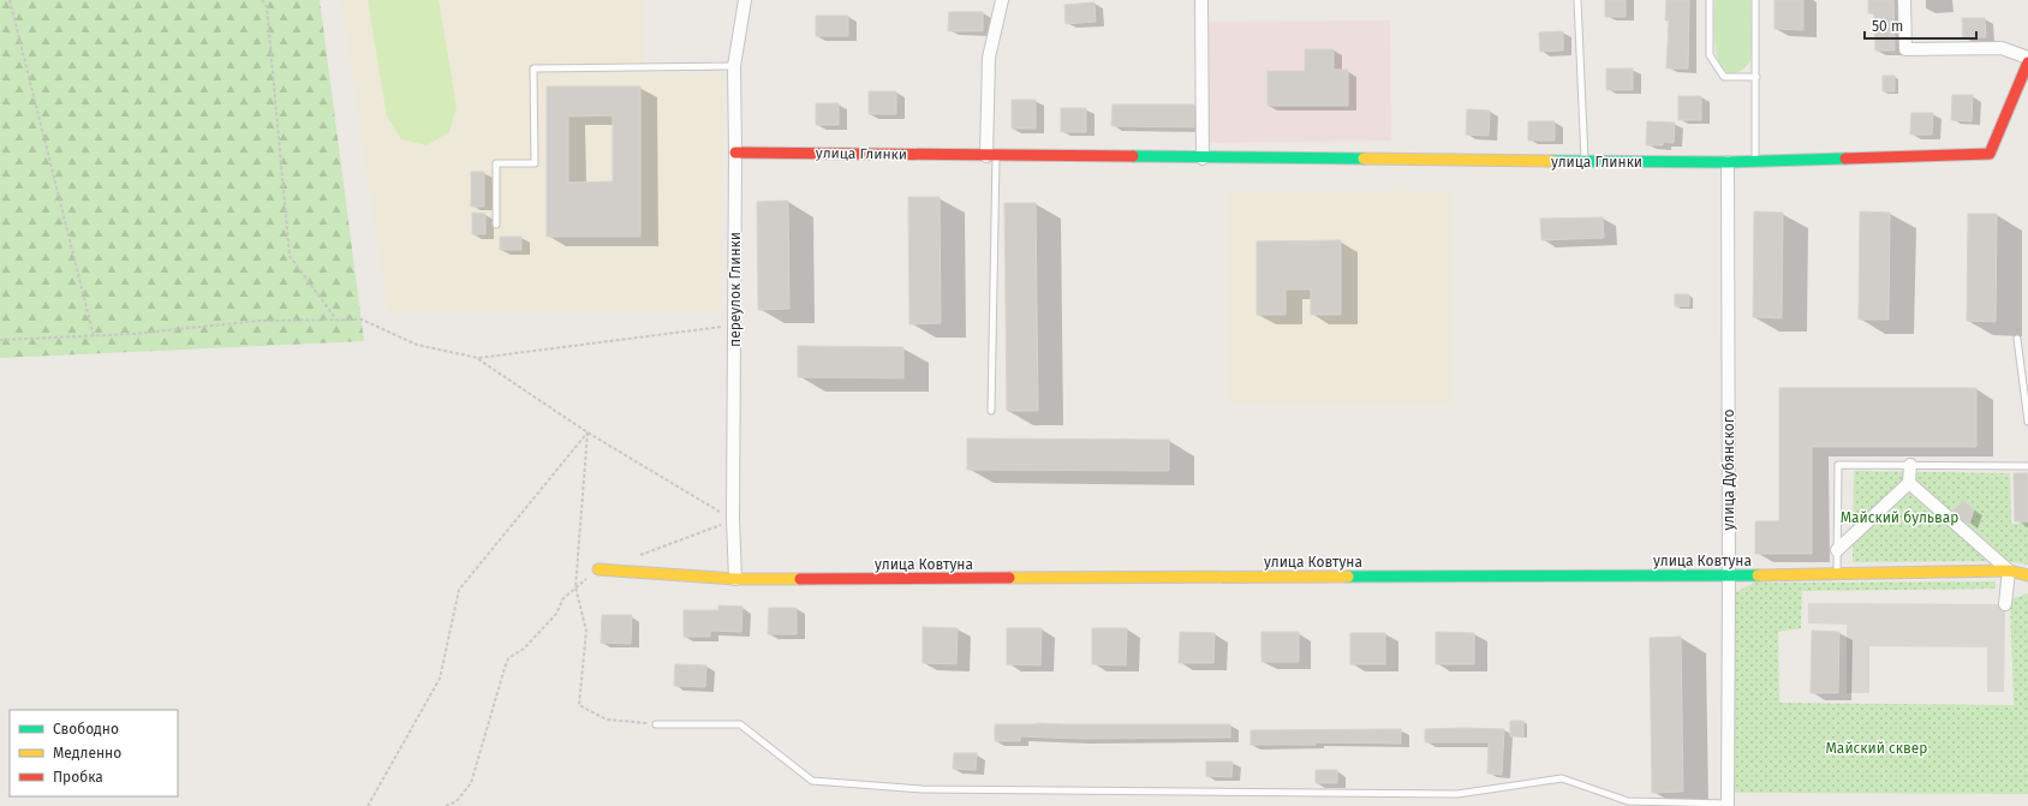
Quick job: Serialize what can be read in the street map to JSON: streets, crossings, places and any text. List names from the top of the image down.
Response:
{
  "streets": {
    "street": [
      "улица Глинки",
      "переулок Глинки",
      "улица Дубянского",
      "улица Ковтуна"
    ]
  },
  "crossings": [
    ["улица Глинки", "переулок Глинки"],
    ["улица Глинки", "улица Дубянского"],
    ["переулок Глинки", "улица Ковтуна"],
    ["улица Дубянского", "улица Ковтуна"]
  ],
  "parks": ["Майский бульвар", "Майский сквер"],
  "legend": ["Свободно", "Медленно", "Пробка"],
  "scale_bar": "50 m"
}
